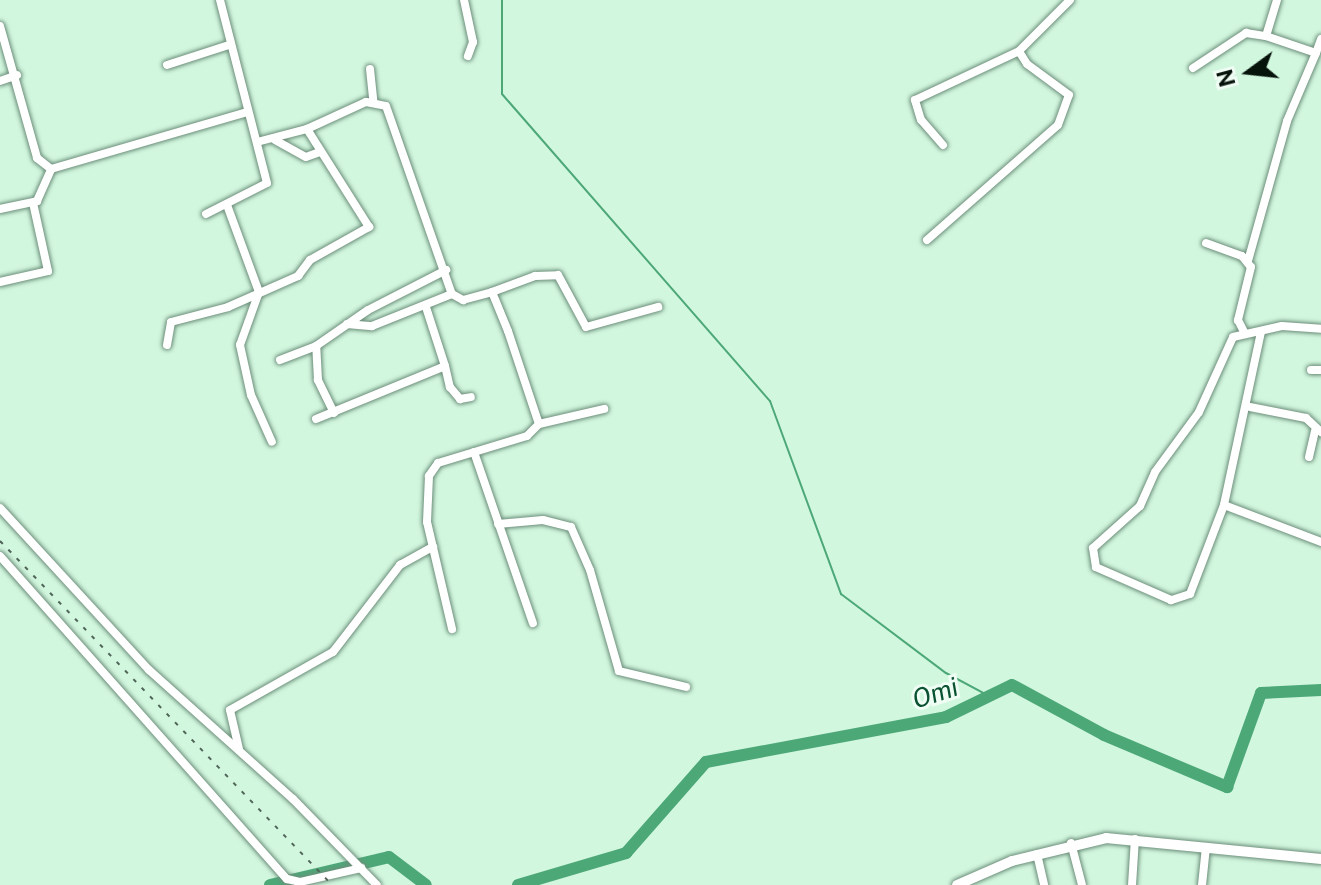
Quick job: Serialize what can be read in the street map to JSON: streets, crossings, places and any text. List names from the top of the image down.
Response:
{
  "water": ["Omi"],
  "north": "left"
}
